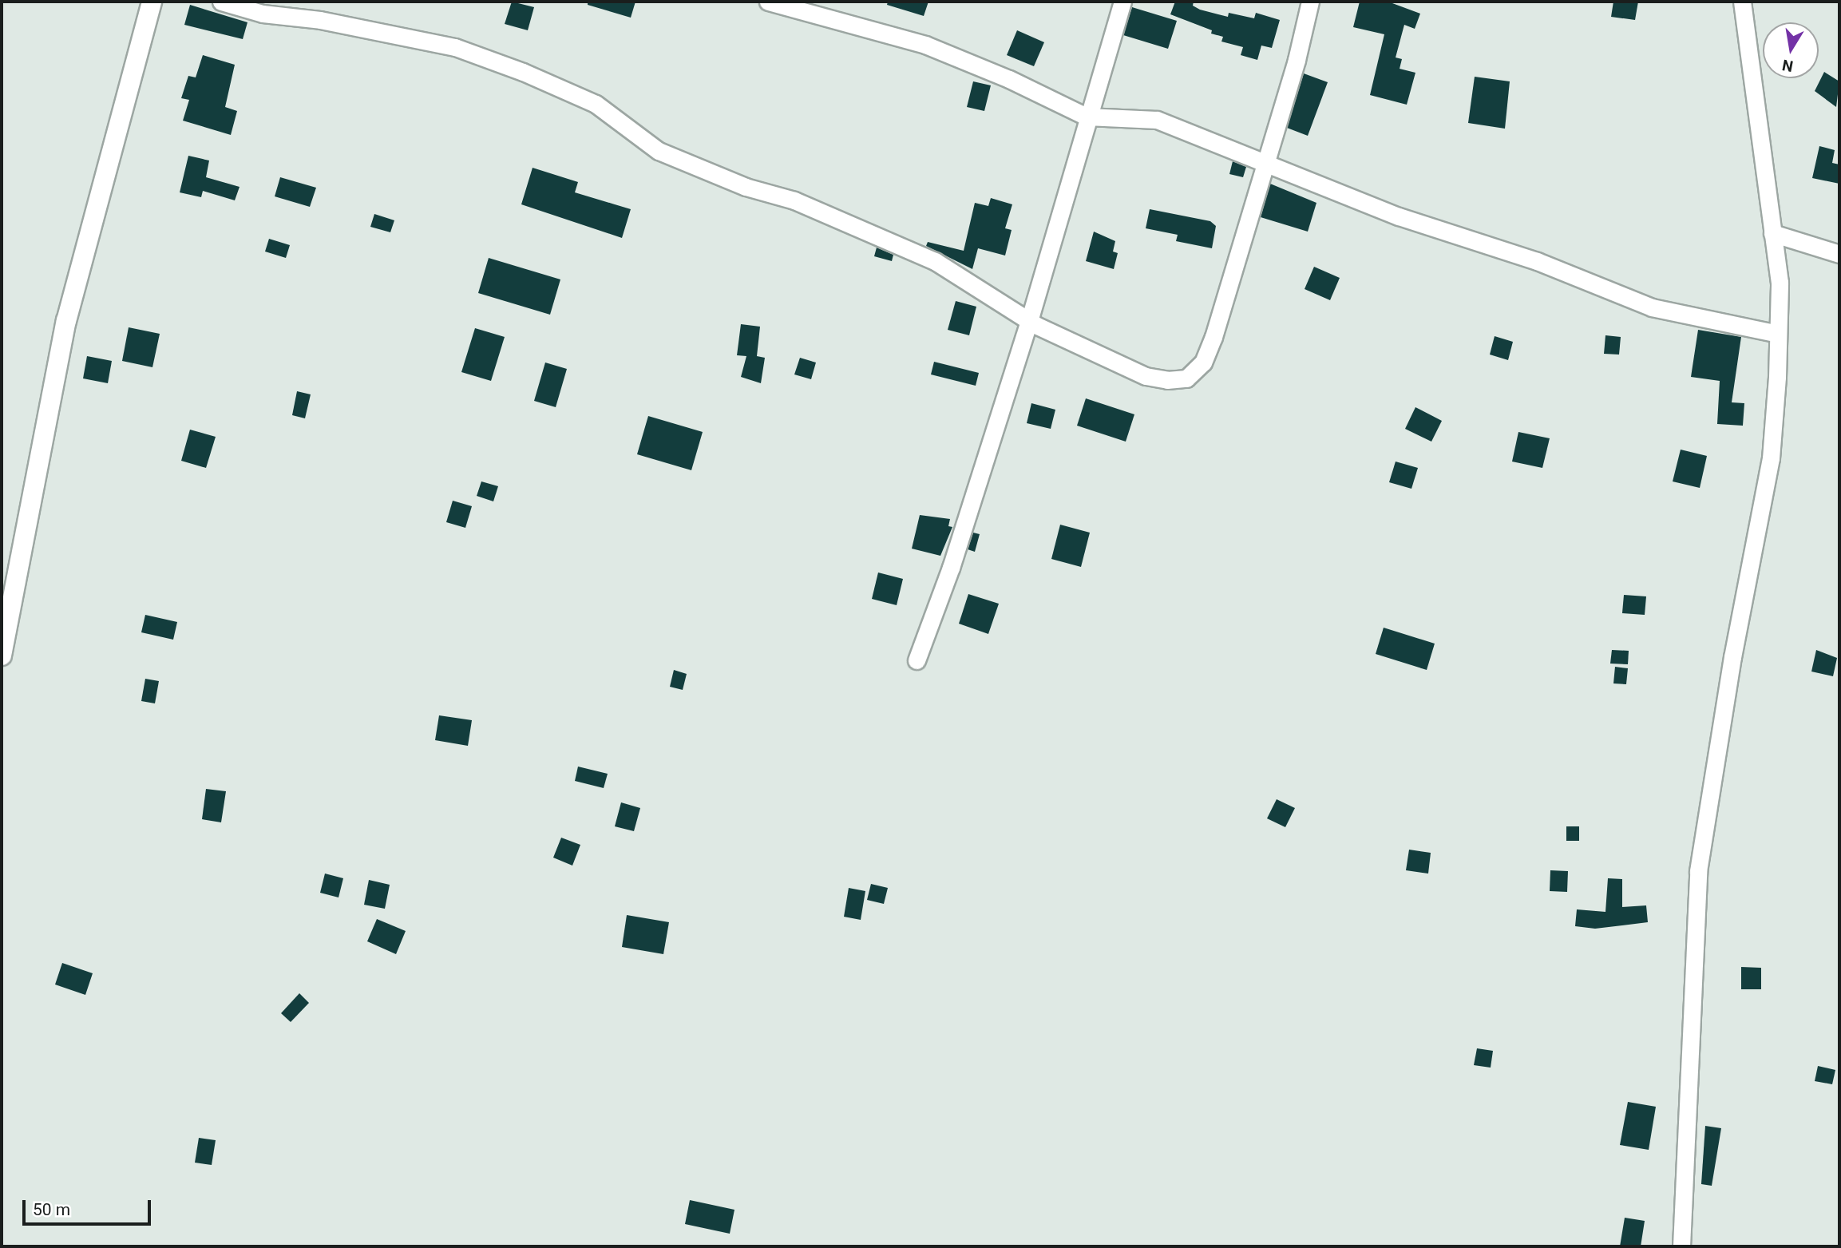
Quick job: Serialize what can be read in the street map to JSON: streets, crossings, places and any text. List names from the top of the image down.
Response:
{
  "scale_bar": "50 m",
  "north": "bottom"
}
